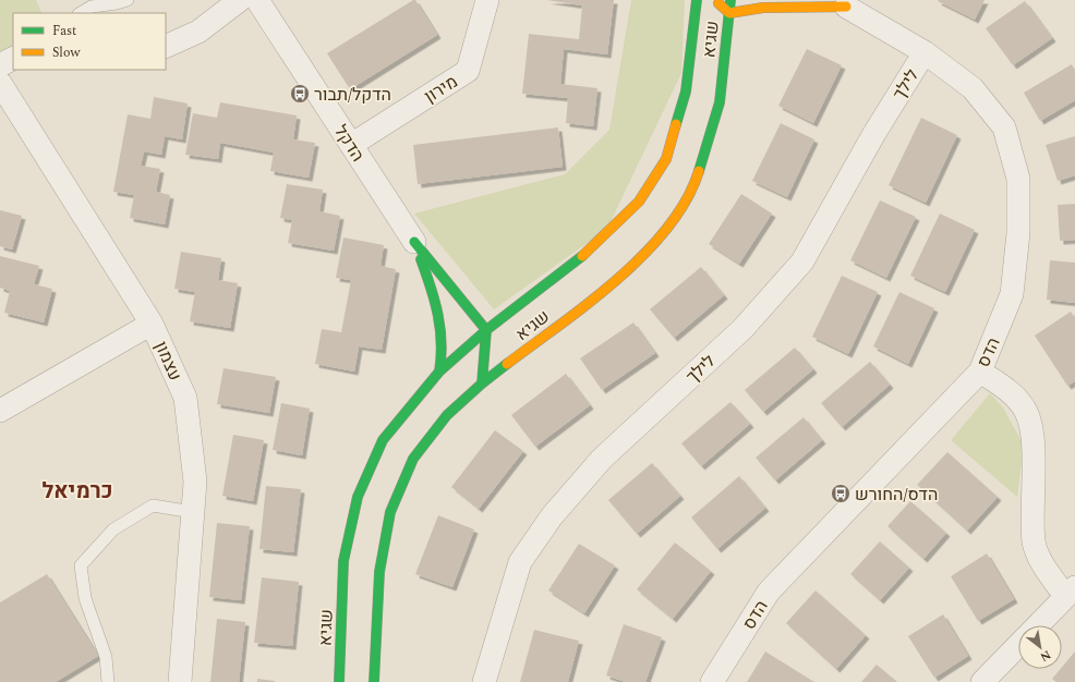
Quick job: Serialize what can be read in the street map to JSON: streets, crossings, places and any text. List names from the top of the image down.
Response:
{
  "streets": {
    "street": [
      "שגיא",
      "לילך",
      "מירון",
      "הדקל",
      "הדס",
      "עצמון"
    ]
  },
  "crossings": [
    ["לילך", "הדס"],
    ["מירון", "הדקל"]
  ],
  "districts": ["כרמיאל"],
  "places": {
    "bus stop": ["הדקל/תבור", "הדס/החורש"]
  },
  "legend": ["Fast", "Slow"],
  "north": "bottom right"
}
